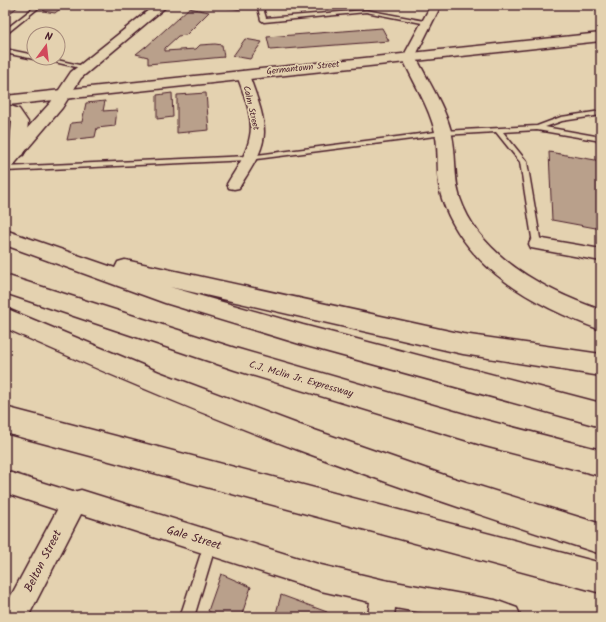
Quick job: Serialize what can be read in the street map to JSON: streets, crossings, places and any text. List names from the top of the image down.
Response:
{
  "streets": {
    "main road": ["Germantown Street", "C.J. Mclin Jr. Expressway"],
    "street": ["Calm Street", "Gale Street", "Belton Street"]
  },
  "crossings": [
    ["Germantown Street", "Calm Street"],
    ["Gale Street", "Belton Street"]
  ],
  "north": "top"
}
